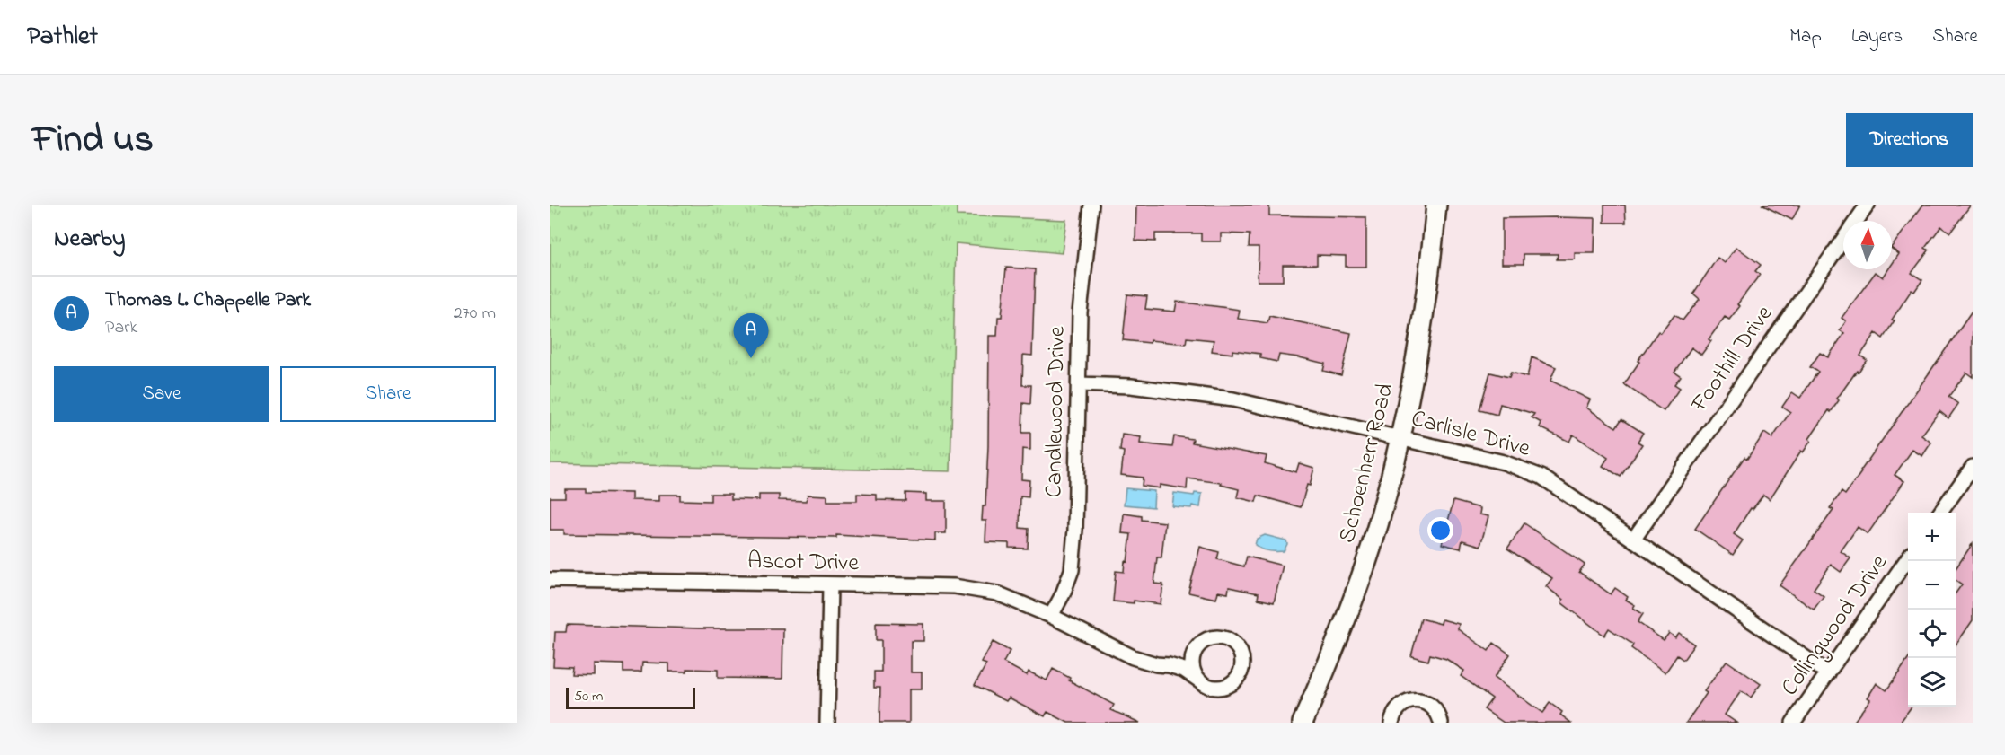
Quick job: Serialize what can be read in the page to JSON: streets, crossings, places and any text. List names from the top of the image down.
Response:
{
  "streets": {
    "main road": ["Schoenherr Road"],
    "street": [
      "Foothill Drive",
      "Candlewood Drive",
      "Carlisle Drive",
      "Ascot Drive",
      "Collingwood Drive"
    ]
  },
  "crossings": [
    ["Foothill Drive", "Carlisle Drive"],
    ["Candlewood Drive", "Carlisle Drive"],
    ["Candlewood Drive", "Ascot Drive"],
    ["Carlisle Drive", "Schoenherr Road"],
    ["Carlisle Drive", "Collingwood Drive"]
  ],
  "scale_bar": "50 m",
  "north": "top",
  "page": {
    "header": "Pathlet",
    "nav": ["Map", "Layers", "Share"],
    "title": "Find us",
    "buttons": [
      "Directions",
      ["Save", "Share"]
    ],
    "heading": "Nearby",
    "list": [
      {
        "mark": "A",
        "name": "Thomas L. Chappelle Park",
        "note": "Park",
        "value": "270 m"
      }
    ],
    "pins": "A",
    "map_buttons": ["+", "−"],
    "scale": "50 m"
  }
}
